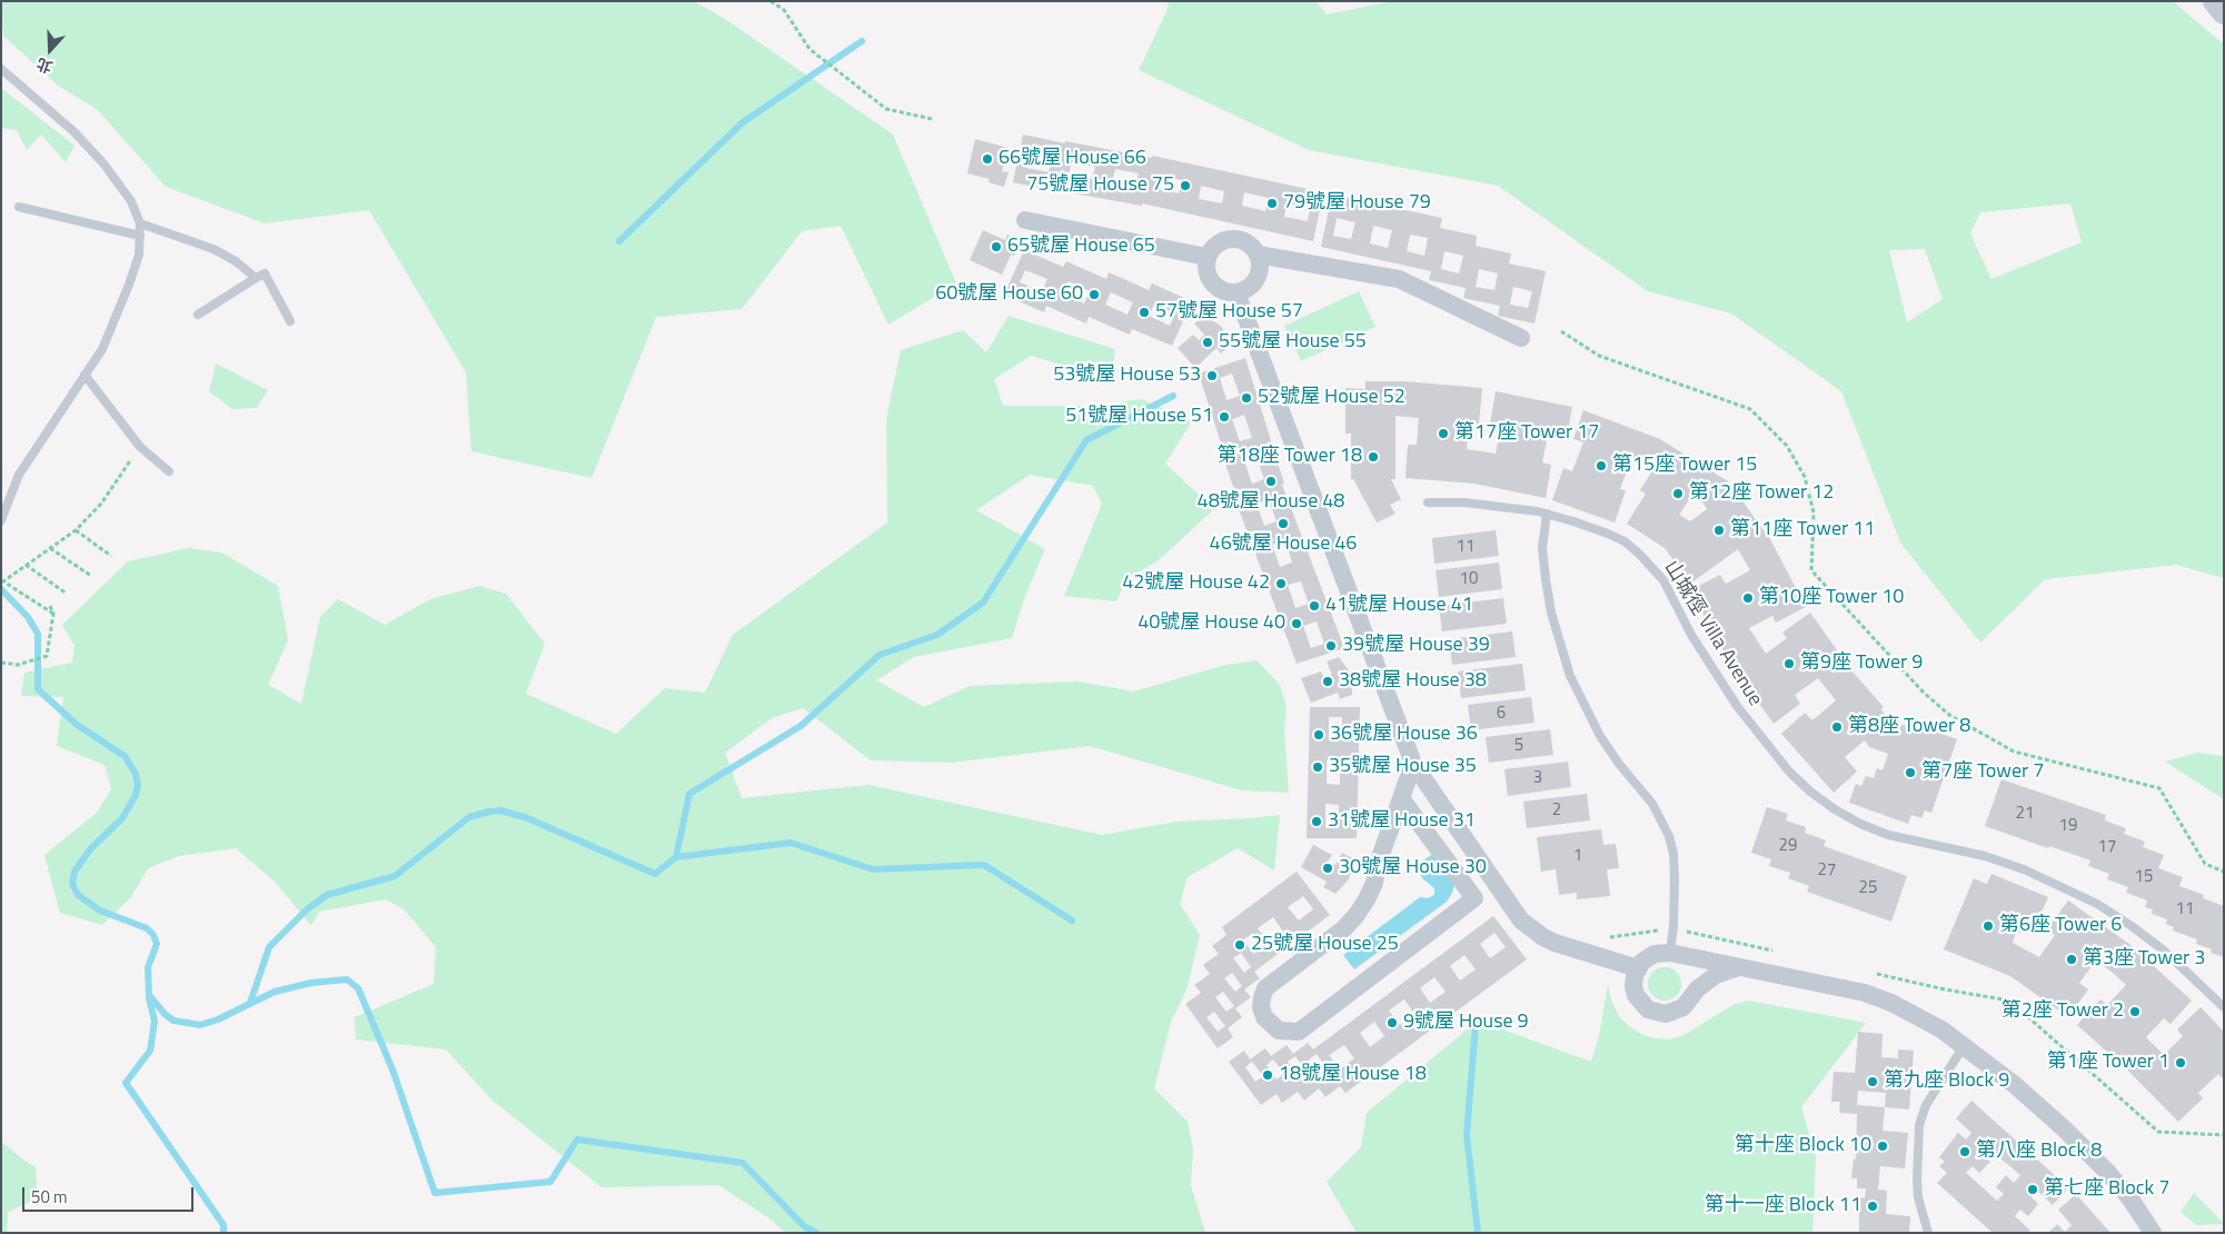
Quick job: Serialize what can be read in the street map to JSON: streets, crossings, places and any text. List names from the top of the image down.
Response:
{
  "streets": {
    "lane": ["山城徑 Villa Avenue"]
  },
  "places": [
    "66號屋 House 66",
    "75號屋 House 75",
    "79號屋 House 79",
    "65號屋 House 65",
    "60號屋 House 60",
    "57號屋 House 57",
    "55號屋 House 55",
    "53號屋 House 53",
    "52號屋 House 52",
    "51號屋 House 51",
    "第17座 Tower 17",
    "第18座 Tower 18",
    "第15座 Tower 15",
    "48號屋 House 48",
    "第12座 Tower 12",
    "46號屋 House 46",
    "第11座 Tower 11",
    "42號屋 House 42",
    "第10座 Tower 10",
    "41號屋 House 41",
    "40號屋 House 40",
    "39號屋 House 39",
    "第9座 Tower 9",
    "38號屋 House 38",
    "第8座 Tower 8",
    "36號屋 House 36",
    "35號屋 House 35",
    "第7座 Tower 7",
    "31號屋 House 31",
    "30號屋 House 30",
    "第6座 Tower 6",
    "25號屋 House 25",
    "第3座 Tower 3",
    "第2座 Tower 2",
    "9號屋 House 9",
    "第1座 Tower 1",
    "18號屋 House 18",
    "第九座 Block 9",
    "第十座 Block 10",
    "第八座 Block 8",
    "第七座 Block 7",
    "第十一座 Block 11"
  ],
  "house_numbers": [
    "11",
    "10",
    "6",
    "5",
    "3",
    "2",
    "21",
    "19",
    "29",
    "17",
    "1",
    "27",
    "15",
    "25",
    "11"
  ],
  "scale_bar": "50 m",
  "north": "bottom"
}
